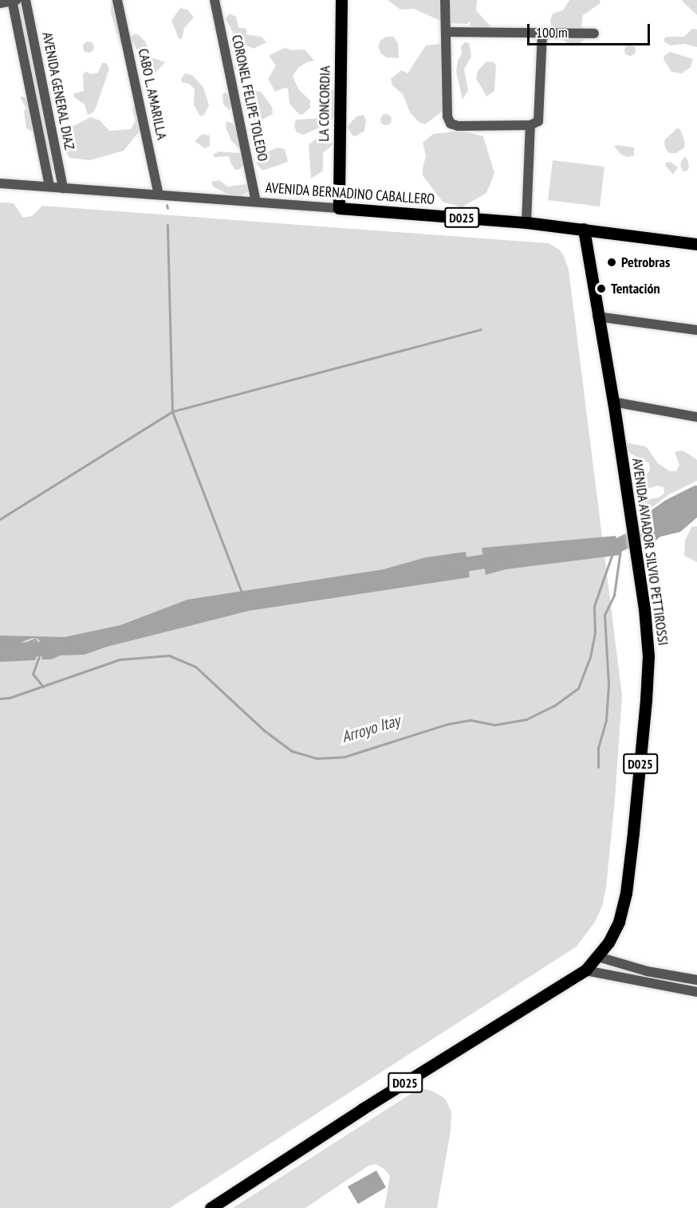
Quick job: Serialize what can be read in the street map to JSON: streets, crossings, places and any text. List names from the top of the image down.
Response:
{
  "streets": {
    "main road": [
      "LA CONCORDIA",
      "AVENIDA BERNADINO CABALLERO",
      "D025",
      "AVENIDA AVIADOR SILVIO PETTIROSSI"
    ],
    "street": ["AVENIDA GENERAL DIAZ", "CABO L. AMARILLA", "CORONEL FELIPE TOLEDO"]
  },
  "crossings": [
    ["AVENIDA GENERAL DIAZ", "AVENIDA BERNADINO CABALLERO"],
    ["CABO L. AMARILLA", "AVENIDA BERNADINO CABALLERO"],
    ["CORONEL FELIPE TOLEDO", "AVENIDA BERNADINO CABALLERO"],
    ["LA CONCORDIA", "AVENIDA BERNADINO CABALLERO"],
    ["AVENIDA BERNADINO CABALLERO", "AVENIDA AVIADOR SILVIO PETTIROSSI"]
  ],
  "water": ["Arroyo Itay"],
  "places": ["Petrobras", "Tentación"],
  "scale_bar": "100 m"
}
